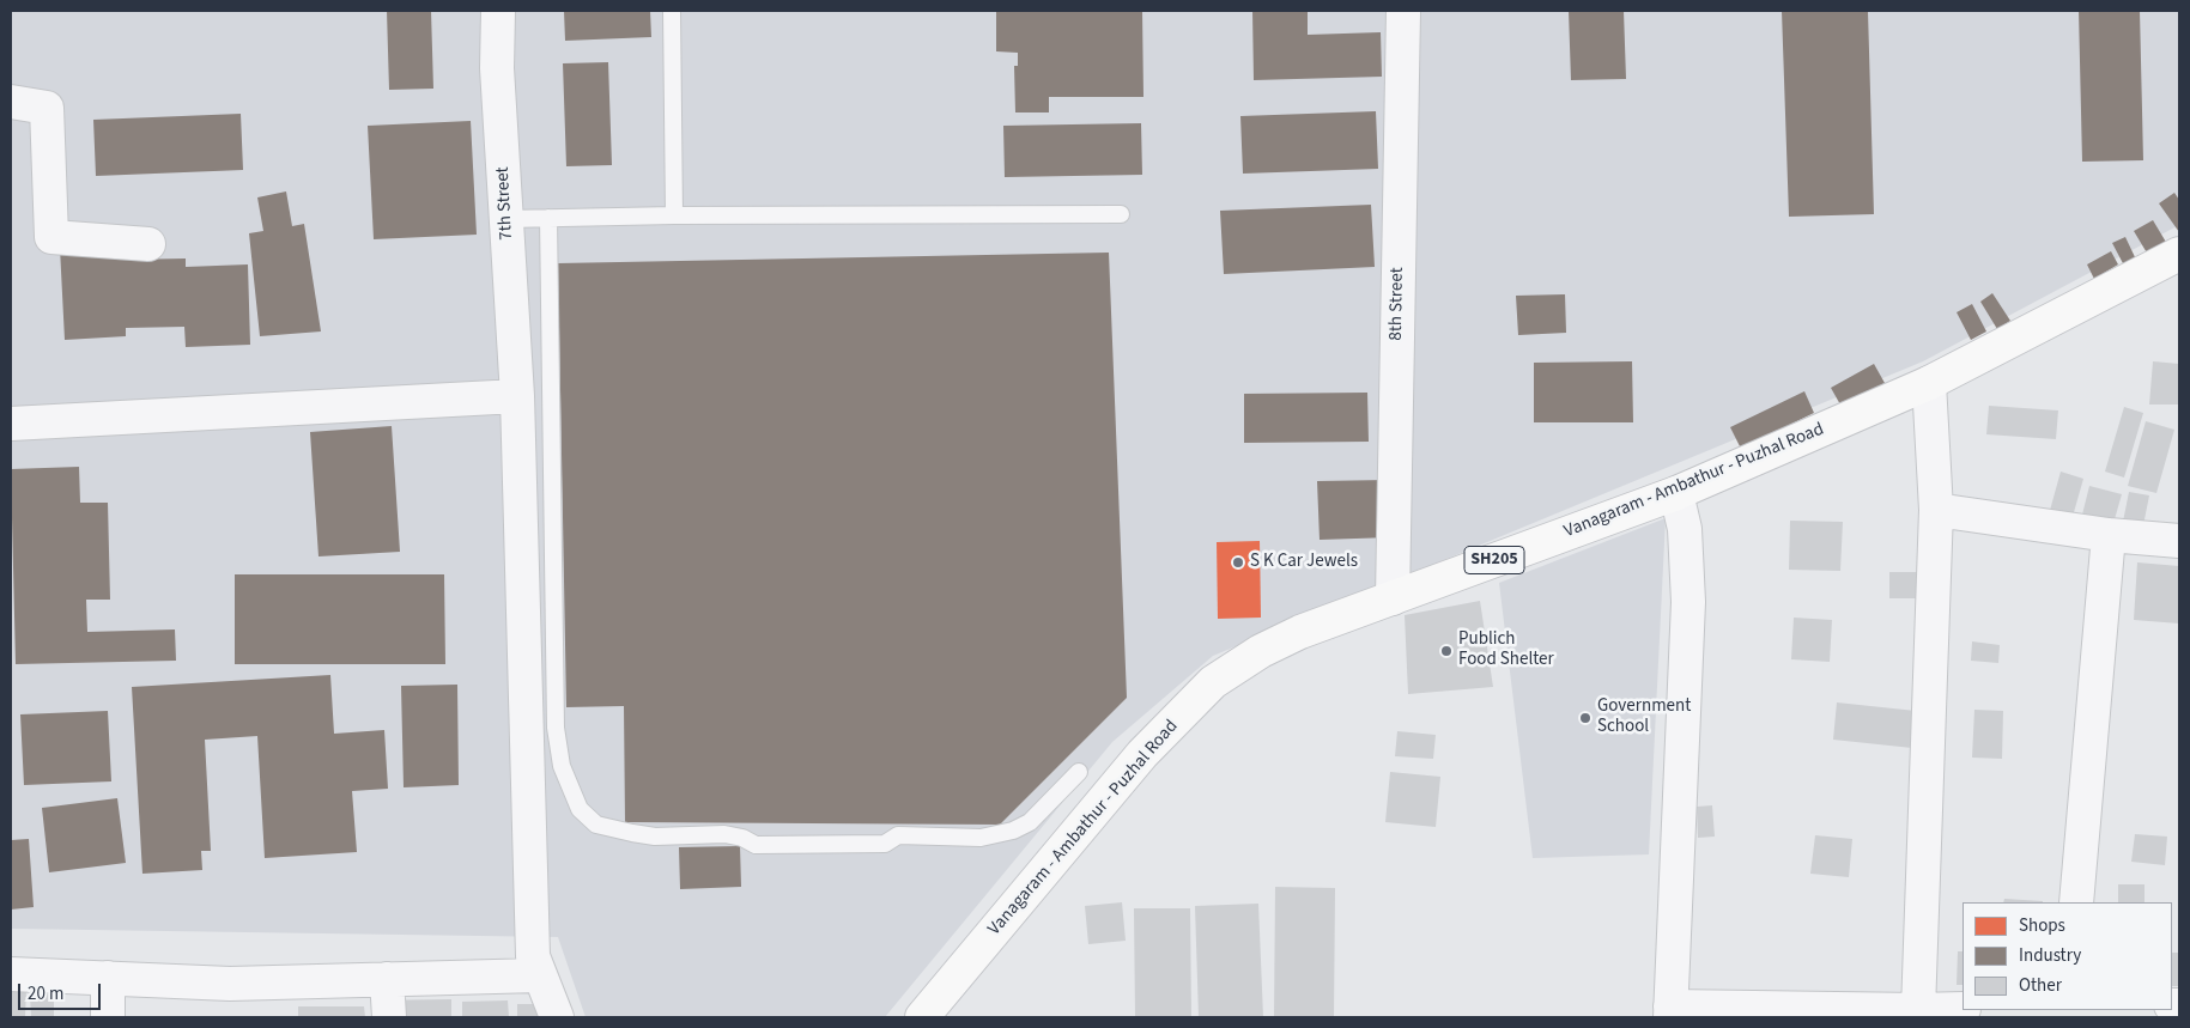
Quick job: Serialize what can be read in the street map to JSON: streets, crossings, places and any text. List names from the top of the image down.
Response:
{
  "streets": {
    "main road": ["Vanagaram - Ambathur - Puzhal Road", "SH205"],
    "street": ["7th Street", "8th Street"]
  },
  "crossings": [
    ["8th Street", "Vanagaram - Ambathur - Puzhal Road"]
  ],
  "places": ["S K Car Jewels", "Publich Food Shelter", "Government School"],
  "legend": ["Shops", "Industry", "Other"],
  "scale_bar": "20 m"
}
